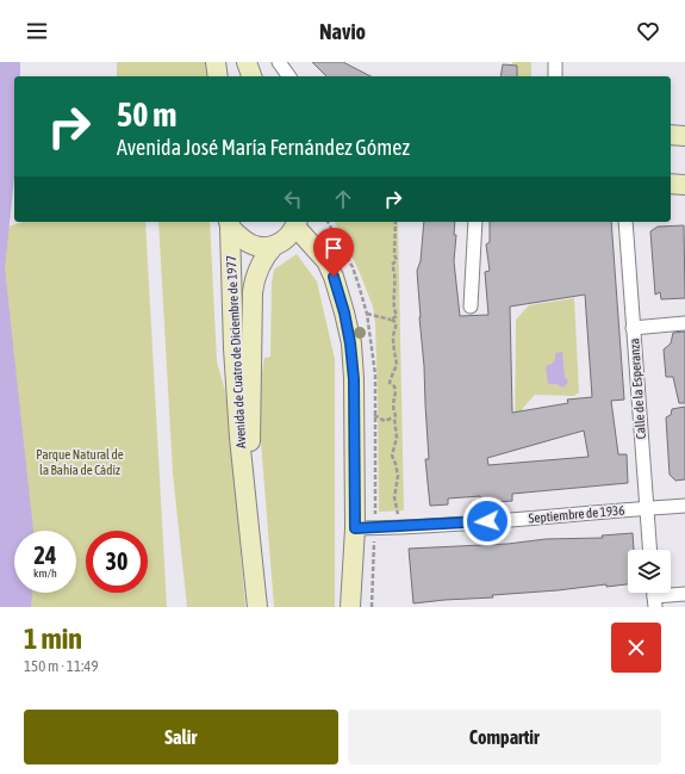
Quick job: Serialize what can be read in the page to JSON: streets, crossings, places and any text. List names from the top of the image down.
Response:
{
  "streets": {
    "main road": ["Avenida de Cuatro de Diciembre de 1977"],
    "street": ["Calle de la Esperanza", "Septiembre de 1936"]
  },
  "crossings": [
    ["Calle de la Esperanza", "Septiembre de 1936"]
  ],
  "parks": ["Parque Natural de la Bahía de Cádiz"],
  "page": {
    "header": "Navio",
    "turn": ["50 m", "Avenida José María Fernández Gómez"],
    "speed": "24 km/h",
    "limit": "30",
    "heading": ["1 min", "150 m · 11:49"],
    "buttons": ["Salir", "Compartir"]
  }
}
